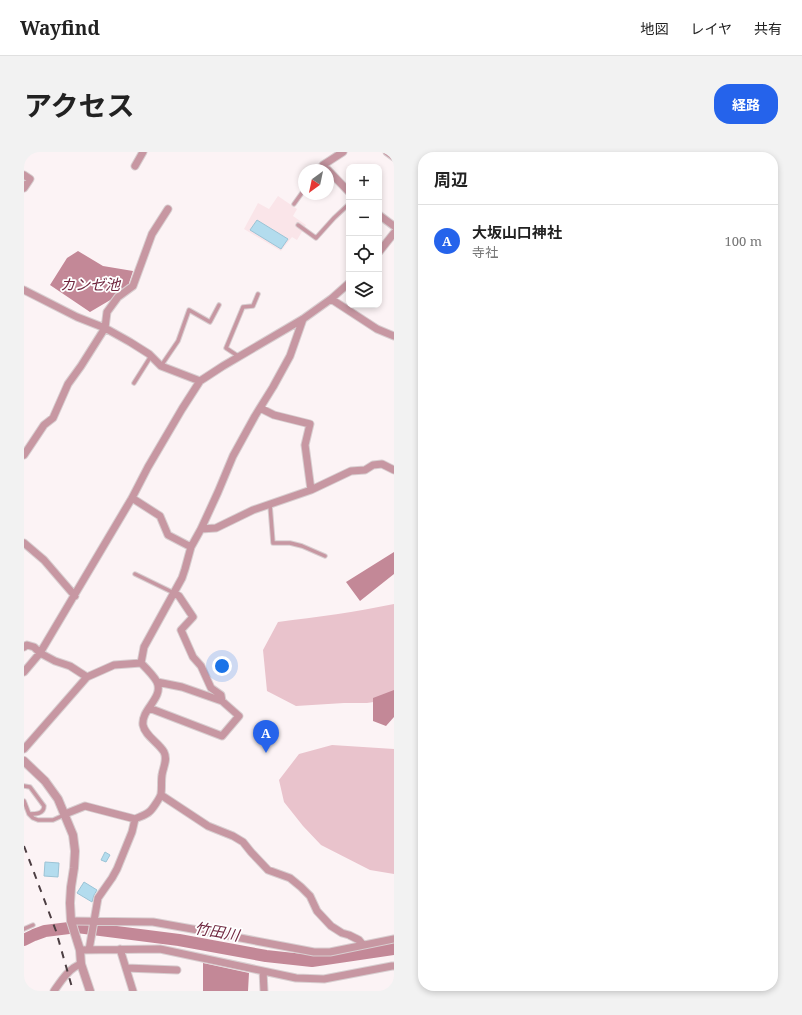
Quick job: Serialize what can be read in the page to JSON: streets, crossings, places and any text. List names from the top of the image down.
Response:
{
  "water": ["カンゼ池", "竹田川"],
  "north": "bottom left",
  "page": {
    "header": "Wayfind",
    "nav": ["地図", "レイヤ", "共有"],
    "title": "アクセス",
    "buttons": "経路",
    "heading": "周辺",
    "map_buttons": ["+", "−"],
    "list": [
      {
        "mark": "A",
        "name": "大坂山口神社",
        "note": "寺社",
        "value": "100 m"
      }
    ],
    "pins": "A"
  }
}
